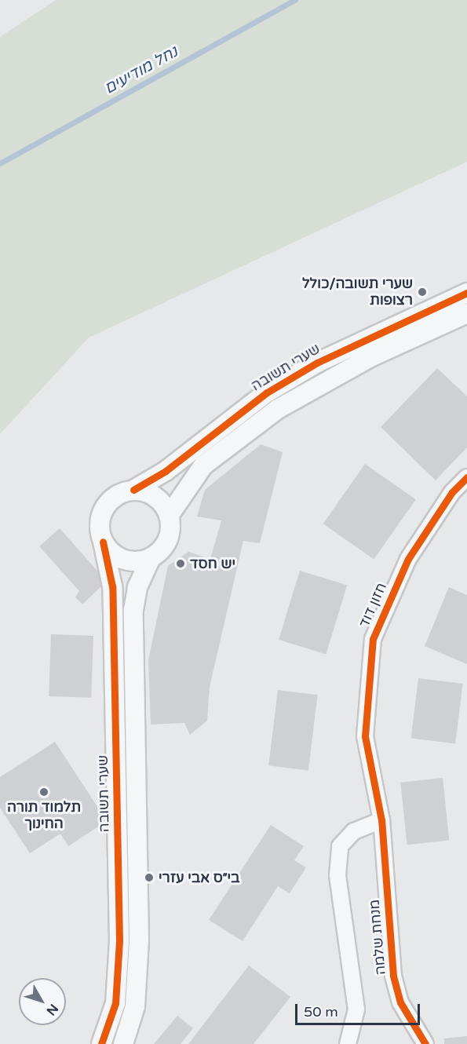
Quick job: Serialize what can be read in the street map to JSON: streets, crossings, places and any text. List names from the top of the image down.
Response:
{
  "streets": {
    "street": ["שערי תשובה", "חזון דוד", "מנחת שלמה"]
  },
  "crossings": [
    ["חזון דוד", "מנחת שלמה"]
  ],
  "water": ["נחל מודיעים"],
  "places": [
    "שערי תשובה/כולל רצופות",
    "יש חסד",
    "תלמוד תורה החינוך",
    "בי״ס אבי עזרי"
  ],
  "scale_bar": "50 m",
  "north": "bottom right"
}
